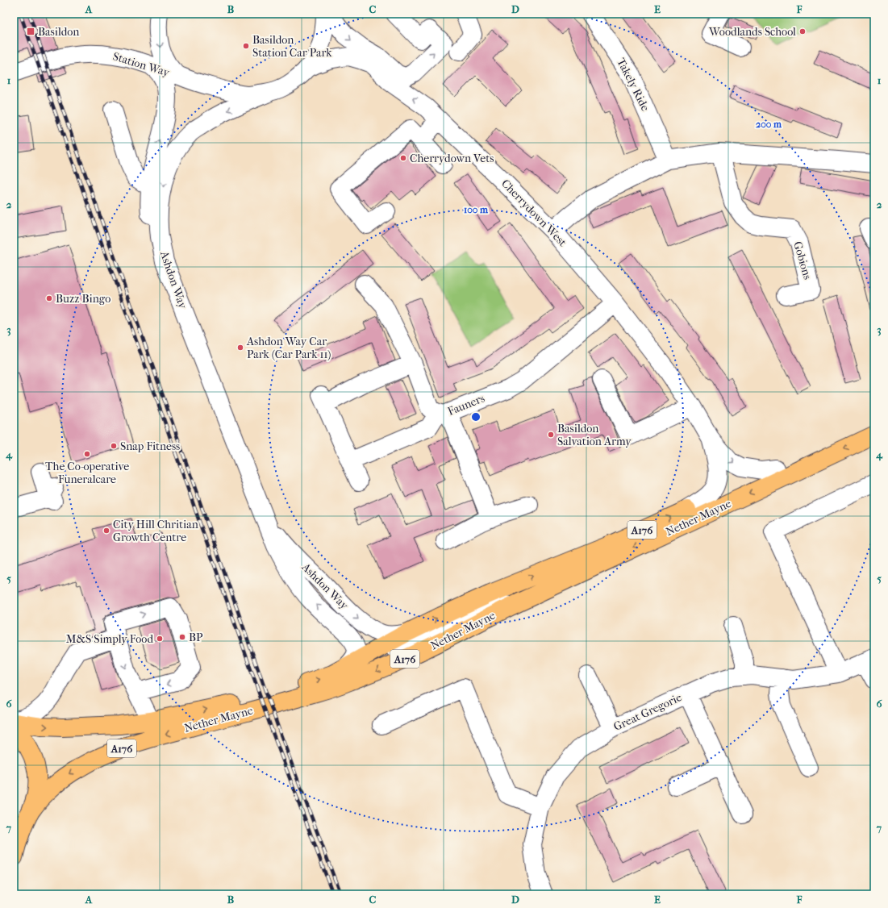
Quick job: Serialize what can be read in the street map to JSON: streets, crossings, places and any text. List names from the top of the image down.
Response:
{
  "streets": {
    "main road": ["Nether Mayne", "A176"],
    "street": [
      "Station Way",
      "Takely Ride",
      "Cherrydown West",
      "Gobions",
      "Ashdon Way",
      "Fauners",
      "Great Gregorie"
    ]
  },
  "crossings": [
    ["Station Way", "Ashdon Way"],
    ["Cherrydown West", "Fauners"],
    ["Cherrydown West", "Nether Mayne"],
    ["Ashdon Way", "Nether Mayne"],
    ["Nether Mayne", "A176"]
  ],
  "places": {
    "transit": ["Basildon"],
    "other": [
      "Woodlands School",
      "Basildon Station Car Park",
      "Cherrydown Vets",
      "Buzz Bingo",
      "Ashdon Way Car Park (Car Park 11)",
      "Basildon Salvation Army",
      "Snap Fitness",
      "The Co-operative Funeralcare",
      "City Hill Chritian Growth Centre",
      "BP",
      "M&S Simply Food"
    ]
  },
  "grid": {
    "columns": [
      "A",
      "B",
      "C",
      "D",
      "E",
      "F"
    ],
    "rows": [
      "1",
      "2",
      "3",
      "4",
      "5",
      "6",
      "7"
    ]
  },
  "rings": ["200 m", "100 m"]
}
